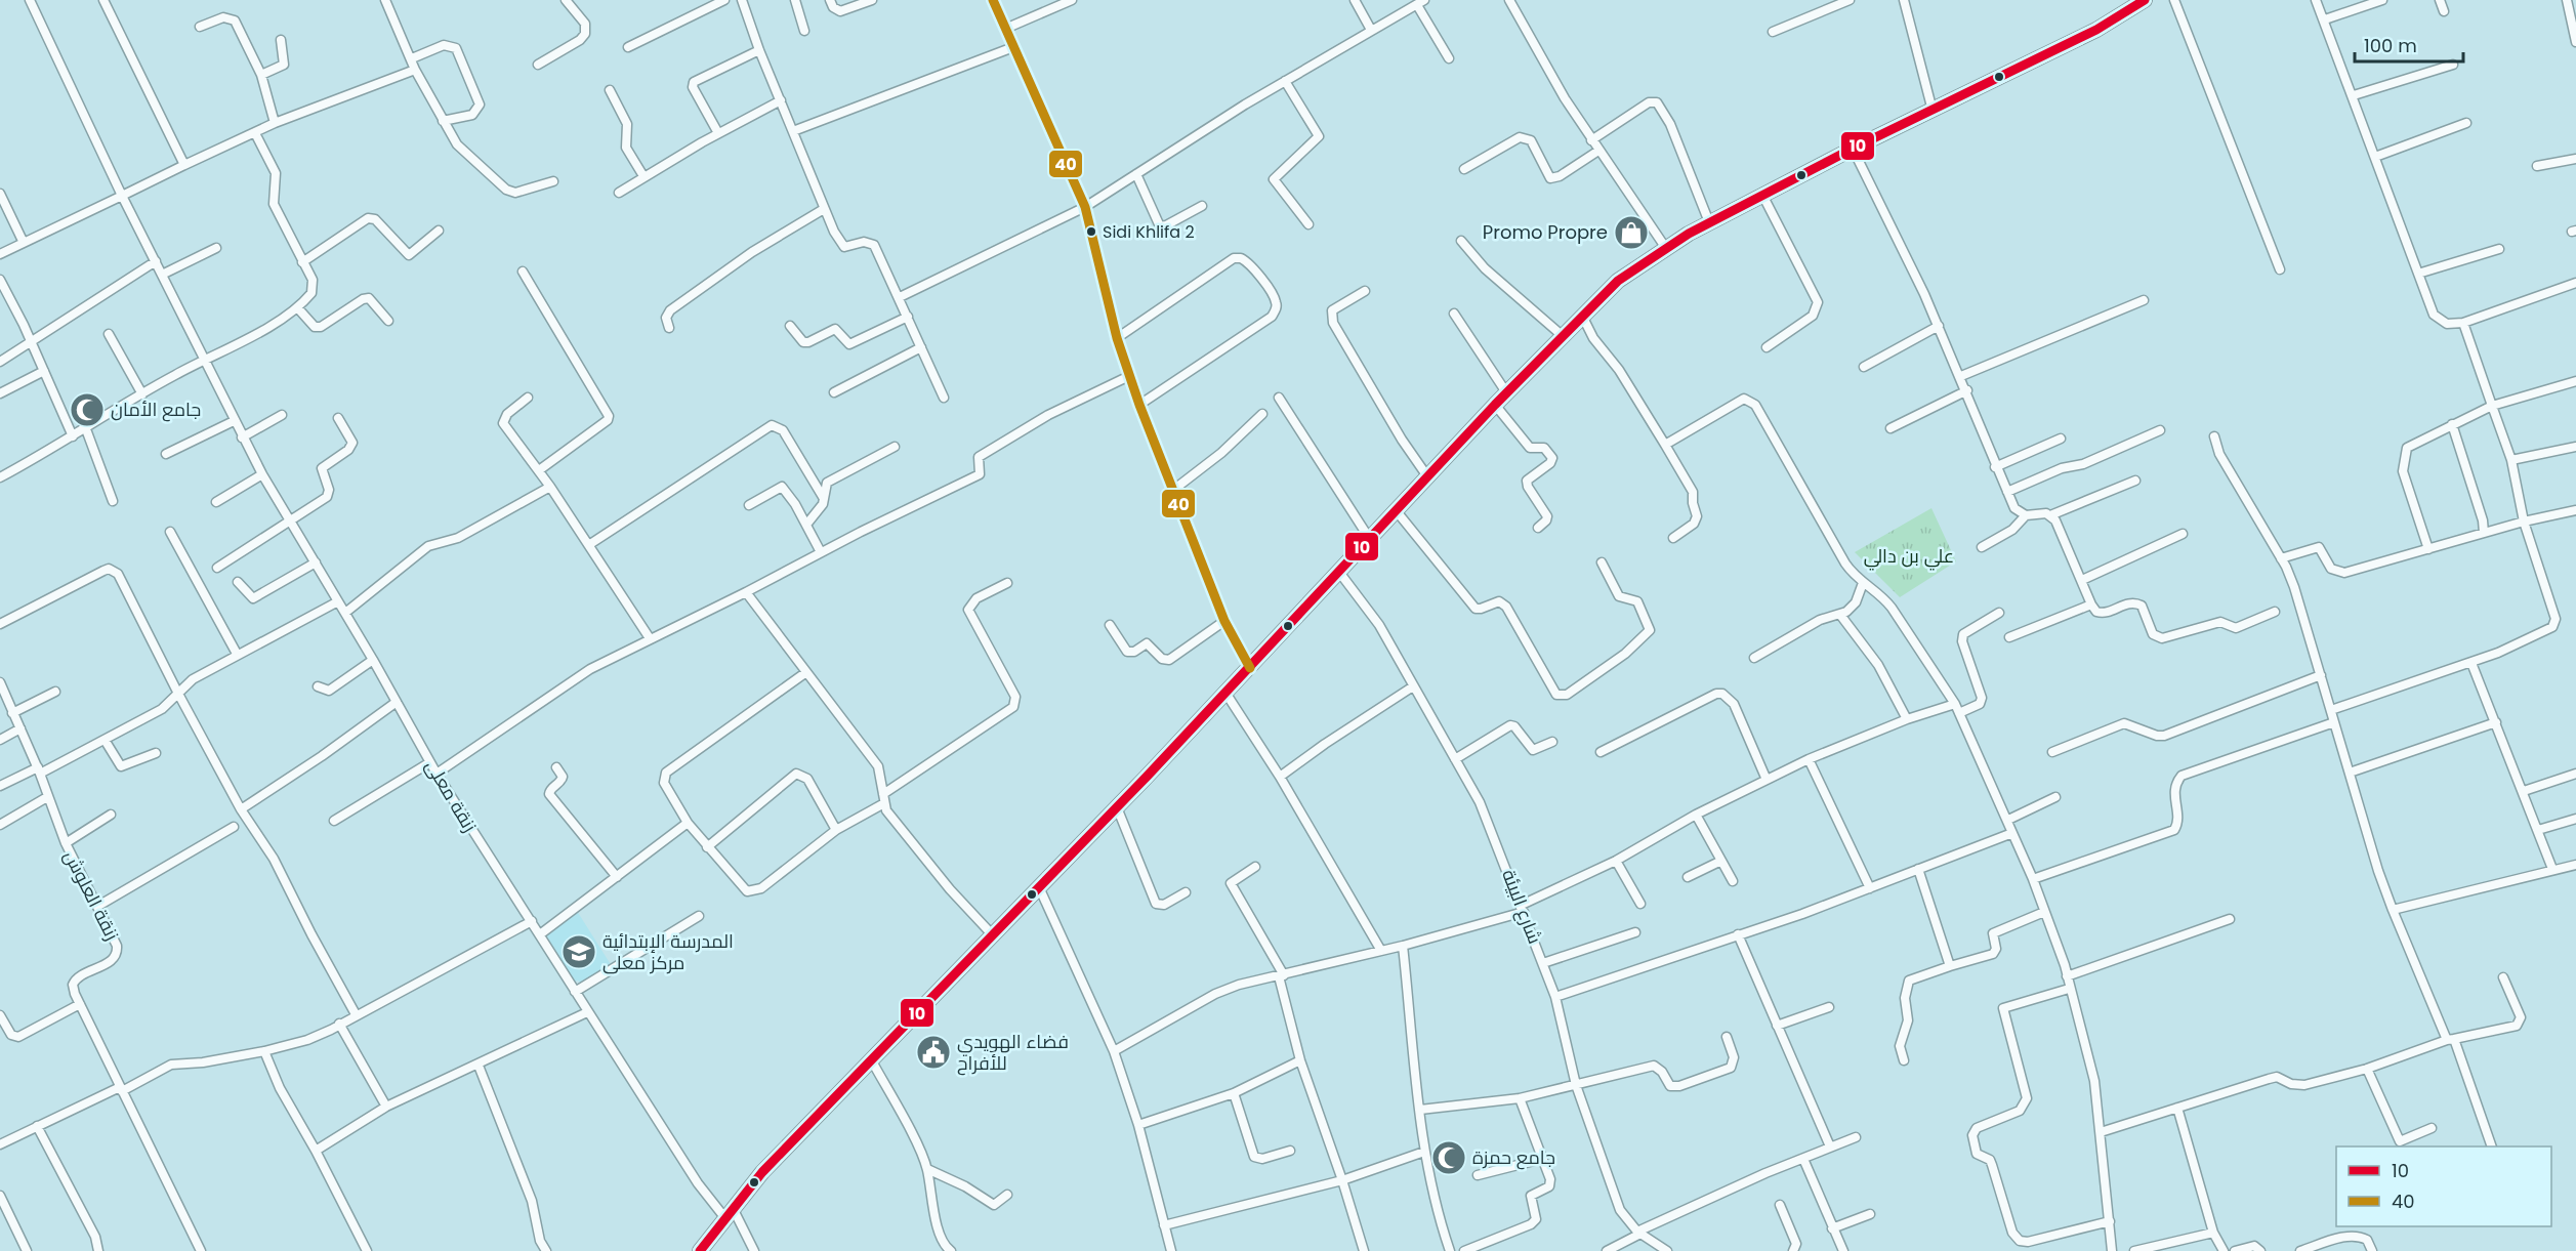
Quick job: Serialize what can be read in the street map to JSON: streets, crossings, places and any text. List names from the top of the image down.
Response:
{
  "streets": {
    "street": ["زنقة معلى", "زنقة العلوش", "شارع البيئة"]
  },
  "parks": ["علي بن دالي"],
  "places": {
    "other": ["Sidi Khlifa 2"],
    "shop": ["Promo Propre"],
    "mosque": ["جامع الأمان", "جامع حمزة"],
    "school or university": ["المدرسة الإبتدائية مركز معلى"],
    "public building": ["فضاء الهويدي للأفراح"]
  },
  "lines": ["transit line 10", "transit line 40"],
  "legend": ["10", "40"],
  "scale_bar": "100 m"
}
